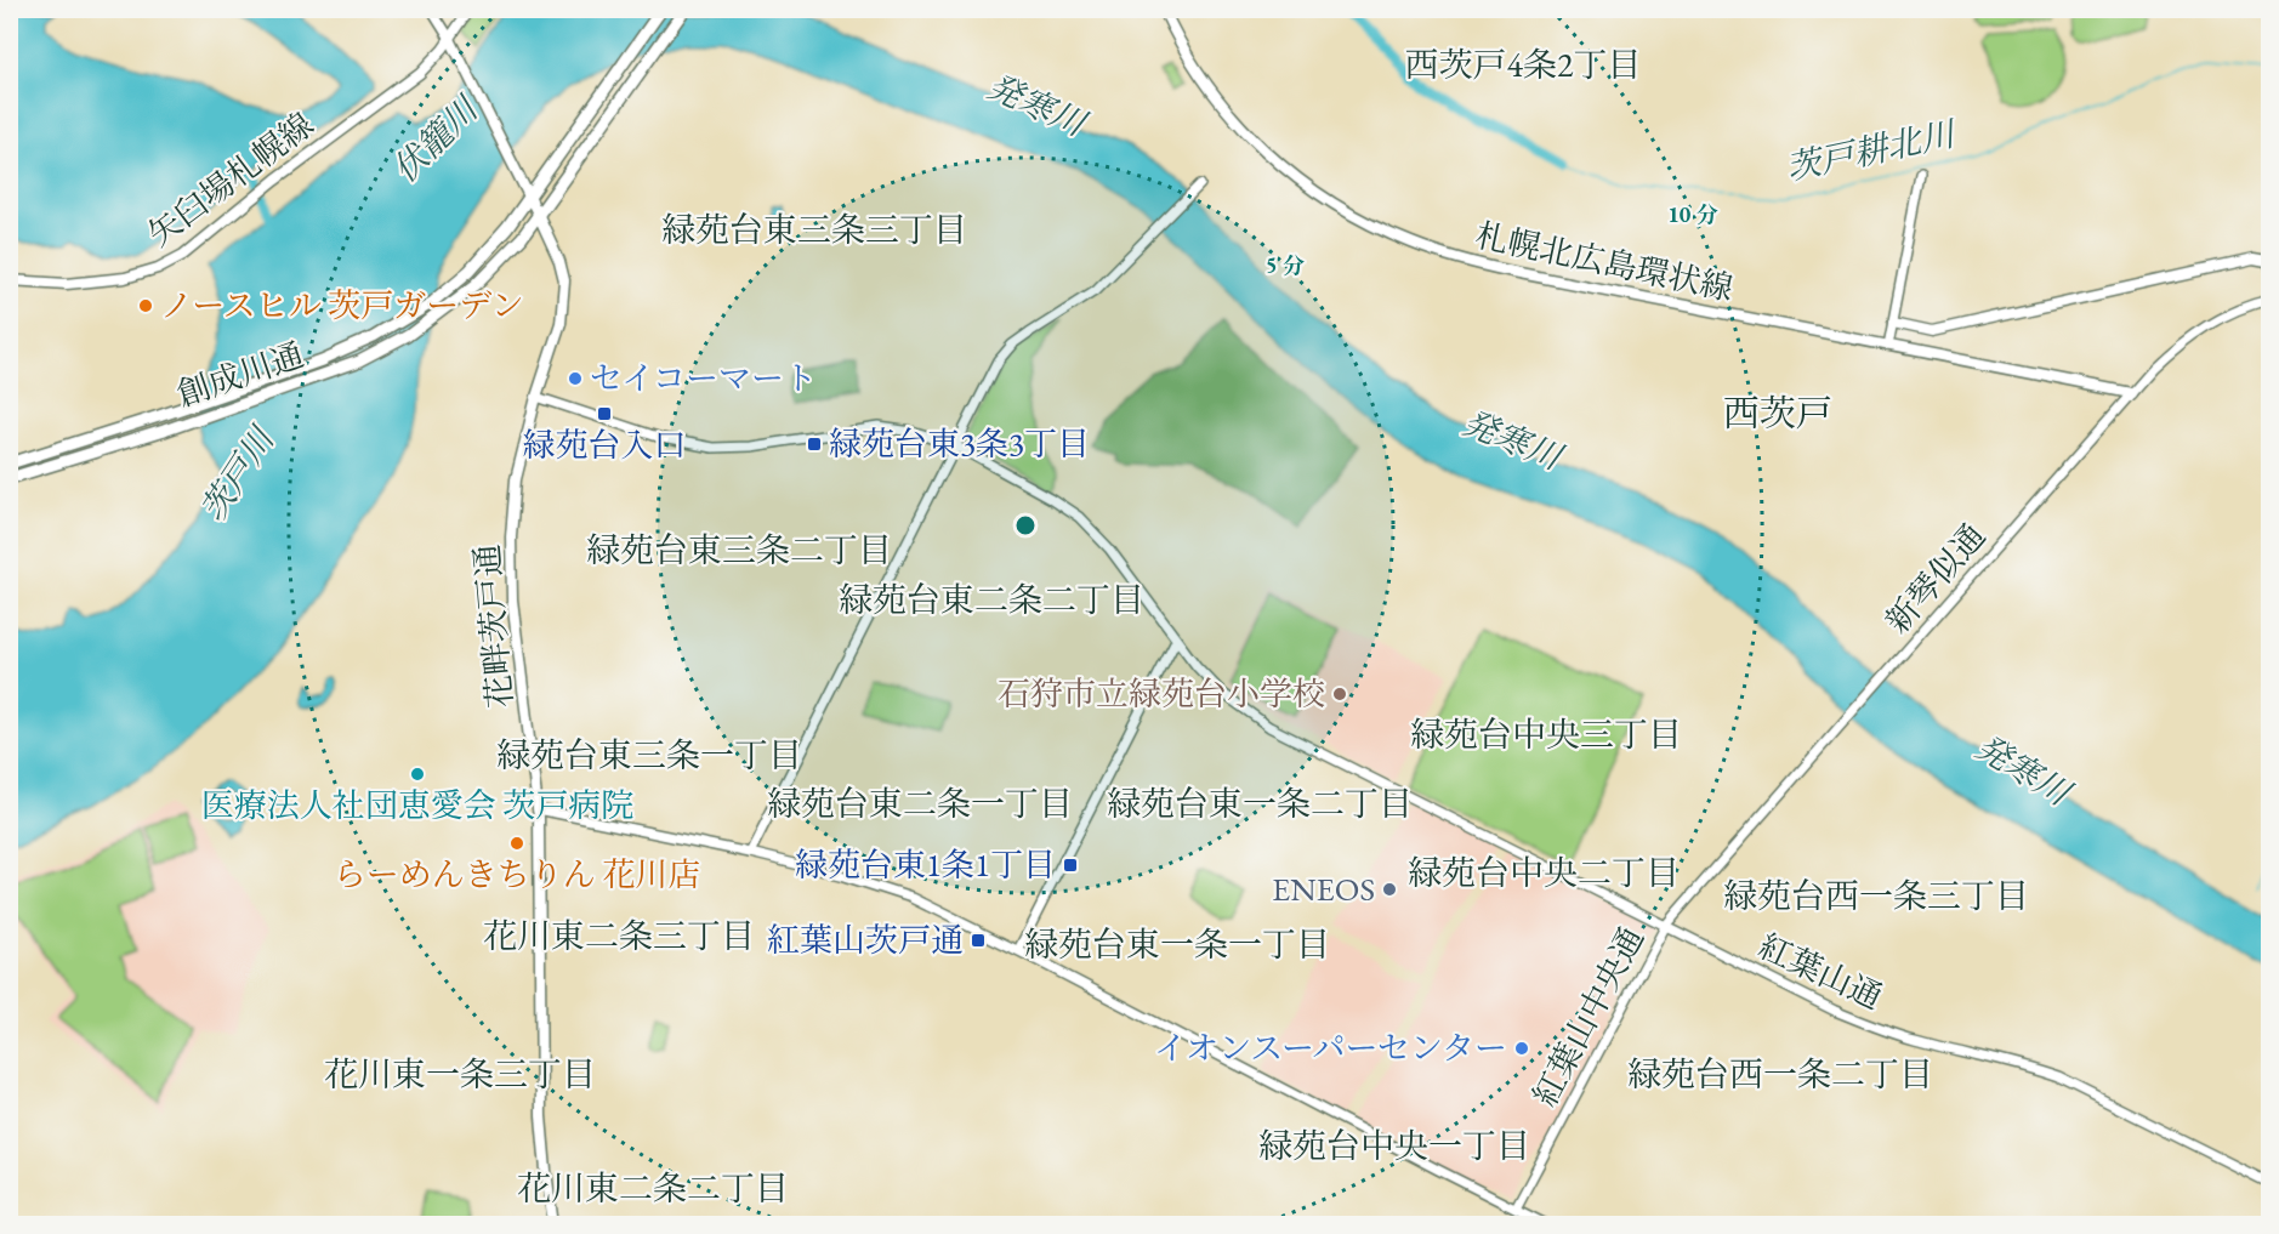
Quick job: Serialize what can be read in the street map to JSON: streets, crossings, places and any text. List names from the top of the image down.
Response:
{
  "streets": {
    "highway": ["創成川通"],
    "main road": ["矢臼場札幌線", "札幌北広島環状線", "花畔茨戸通"],
    "street": ["新琴似通", "紅葉山通", "紅葉山中央通"]
  },
  "crossings": [
    ["矢臼場札幌線", "花畔茨戸通"],
    ["札幌北広島環状線", "新琴似通"],
    ["創成川通", "花畔茨戸通"],
    ["新琴似通", "紅葉山通"],
    ["新琴似通", "紅葉山中央通"],
    ["花畔茨戸通", "紅葉山通"],
    ["紅葉山通", "紅葉山中央通"]
  ],
  "districts": [
    "西茨戸4条2丁目",
    "緑苑台東三条三丁目",
    "西茨戸",
    "緑苑台東三条二丁目",
    "緑苑台東二条二丁目",
    "緑苑台中央三丁目",
    "緑苑台東三条一丁目",
    "緑苑台東二条一丁目",
    "緑苑台東一条二丁目",
    "緑苑台中央二丁目",
    "緑苑台西一条三丁目",
    "花川東二条三丁目",
    "緑苑台東一条一丁目",
    "花川東一条三丁目",
    "緑苑台西一条二丁目",
    "緑苑台中央一丁目",
    "花川東二条二丁目"
  ],
  "water": [
    "発寒川",
    "伏籠川",
    "茨戸耕北川",
    "茨戸川"
  ],
  "places": {
    "other": [
      "ノースヒル 茨戸ガーデン",
      "セイコーマート",
      "石狩市立緑苑台小学校",
      "医療法人社団恵愛会 茨戸病院",
      "らーめんきちりん 花川店",
      "ENEOS",
      "イオンスーパーセンター"
    ],
    "transit": [
      "緑苑台入口",
      "緑苑台東3条3丁目",
      "緑苑台東1条1丁目",
      "紅葉山茨戸通"
    ]
  },
  "rings": ["10 分", "5 分"]
}
